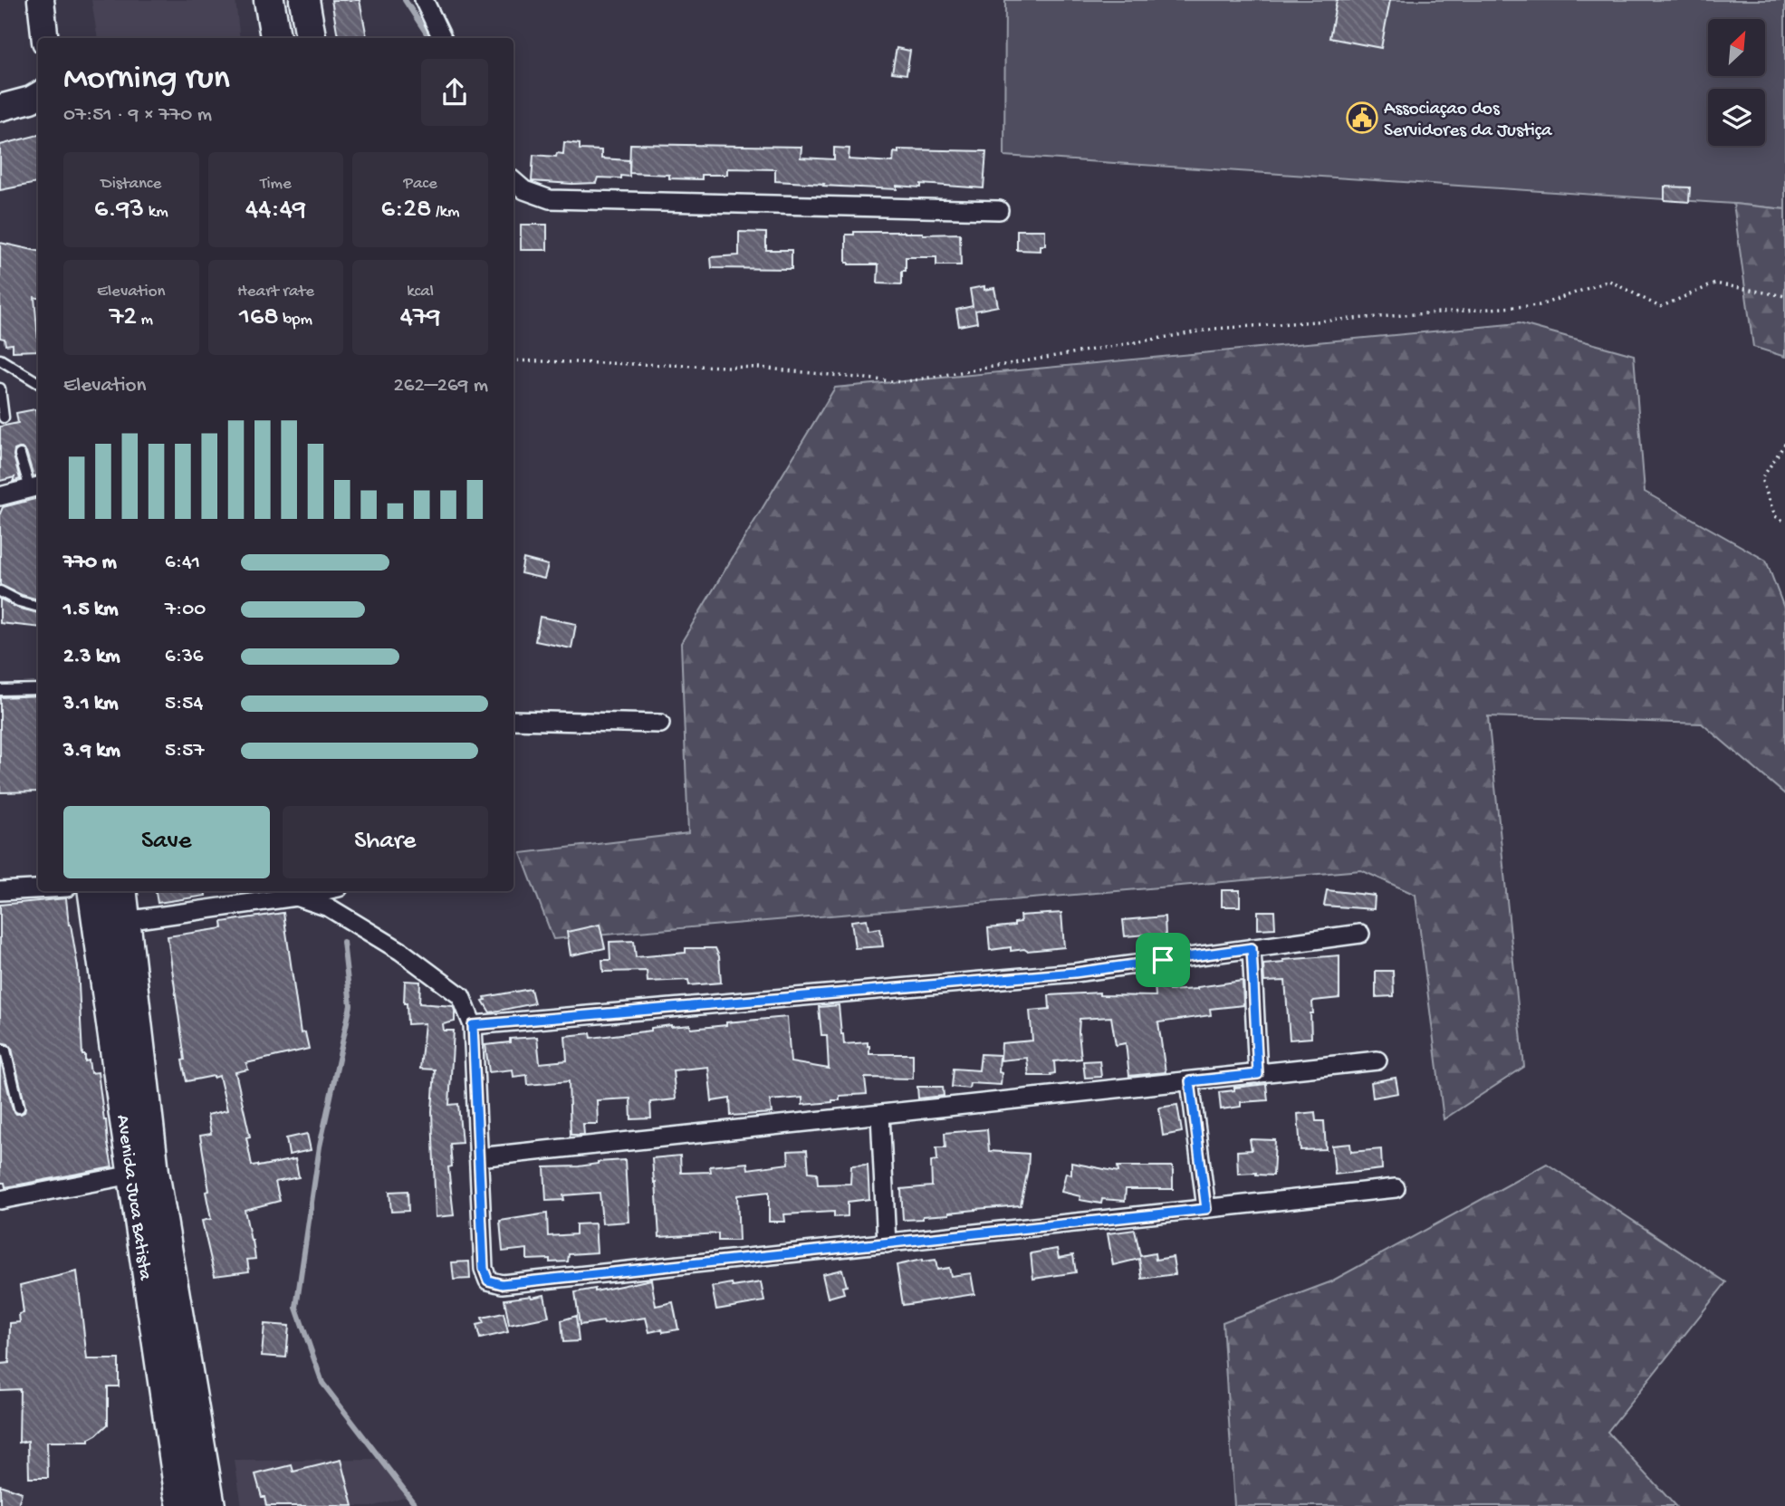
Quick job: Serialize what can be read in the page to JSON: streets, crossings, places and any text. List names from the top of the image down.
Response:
{
  "streets": {
    "main road": ["Avenida Juca Batista"]
  },
  "places": {
    "public building": ["Associaçao dos Servidores da Justiça"]
  },
  "north": "top right",
  "page": {
    "heading": ["Morning run", "07:51 · 9 × 770 m"],
    "stats": [
      ["Distance", "6.93 km"],
      ["Time", "44:49"],
      ["Pace", "6:28 /km"],
      ["Elevation", "72 m"],
      ["Heart rate", "168 bpm"],
      ["kcal", "479"]
    ],
    "chart": ["Elevation", "262–269 m"],
    "list": [
      {
        "name": "770 m",
        "note": "6:41"
      },
      {
        "name": "1.5 km",
        "note": "7:00"
      },
      {
        "name": "2.3 km",
        "note": "6:36"
      },
      {
        "name": "3.1 km",
        "note": "5:54"
      },
      {
        "name": "3.9 km",
        "note": "5:57"
      }
    ],
    "buttons": ["Save", "Share"]
  }
}
